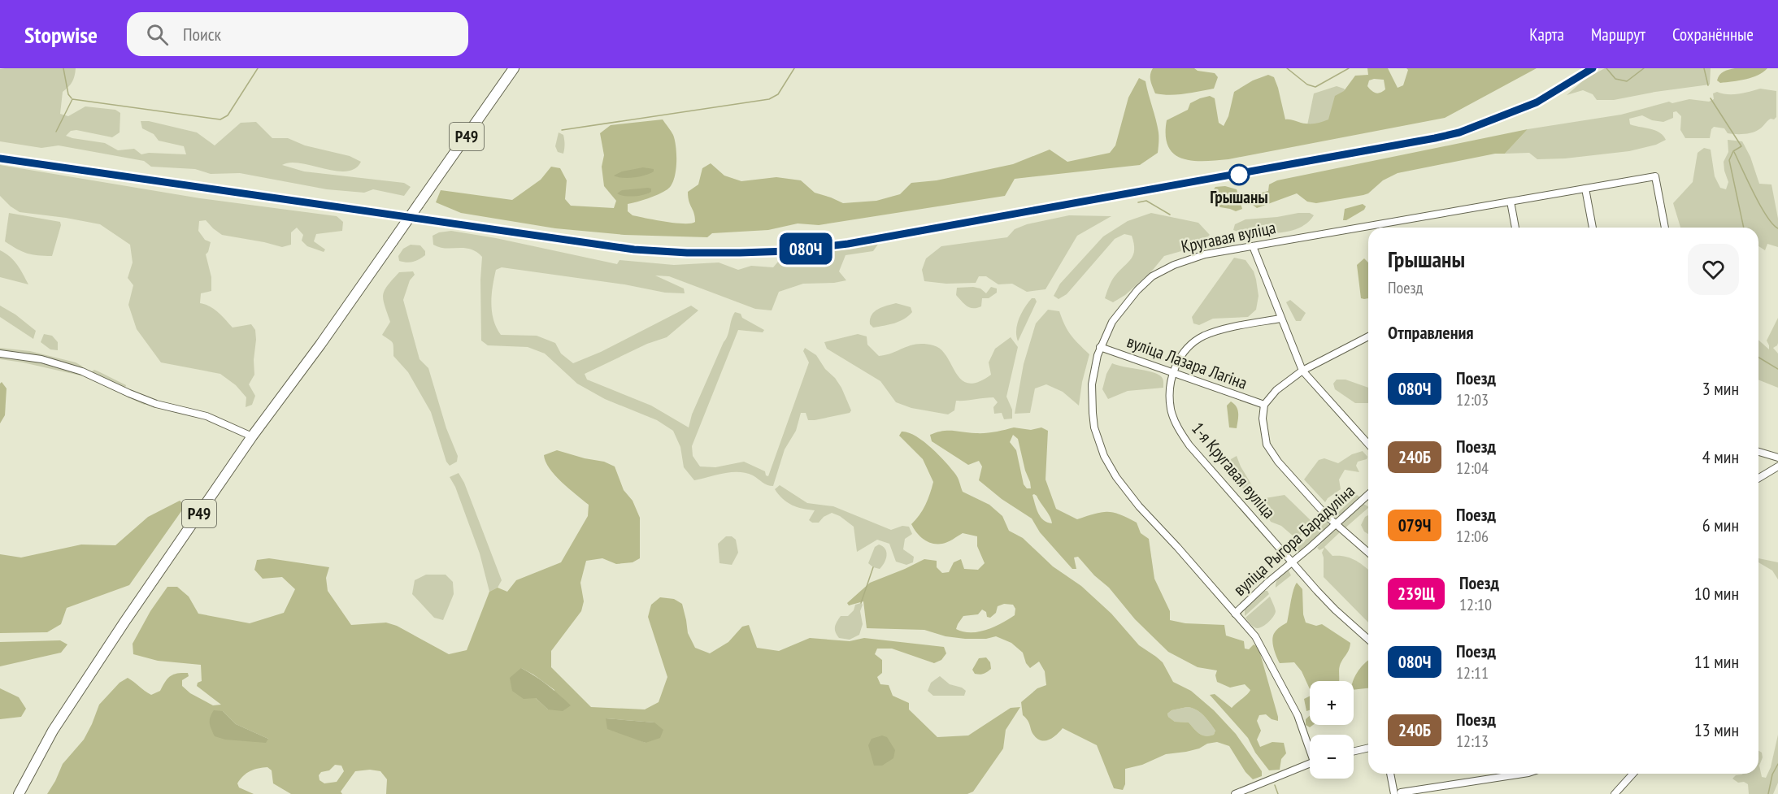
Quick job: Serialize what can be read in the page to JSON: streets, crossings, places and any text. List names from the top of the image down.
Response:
{
  "streets": {
    "highway": ["Р49"],
    "street": [
      "Кругавая вуліца",
      "вуліца Лазара Лагіна",
      "1-я Кругавая вуліца",
      "вуліца Рыгора Барадуліна"
    ]
  },
  "crossings": [
    ["Кругавая вуліца", "вуліца Лазара Лагіна"],
    ["Кругавая вуліца", "вуліца Рыгора Барадуліна"],
    ["вуліца Лазара Лагіна", "1-я Кругавая вуліца"],
    ["1-я Кругавая вуліца", "вуліца Рыгора Барадуліна"]
  ],
  "places": ["Грышаны"],
  "page": {
    "header": "Stopwise",
    "search": "Поиск",
    "nav": ["Карта", "Маршрут", "Сохранённые"],
    "on_map": "080Ч",
    "heading": [
      ["Грышаны", "Поезд"],
      "Отправления"
    ],
    "list": [
      {
        "mark": "080Ч",
        "name": "Поезд",
        "note": "12:03",
        "value": "3 мин"
      },
      {
        "mark": "240Б",
        "name": "Поезд",
        "note": "12:04",
        "value": "4 мин"
      },
      {
        "mark": "079Ч",
        "name": "Поезд",
        "note": "12:06",
        "value": "6 мин"
      },
      {
        "mark": "239Щ",
        "name": "Поезд",
        "note": "12:10",
        "value": "10 мин"
      },
      {
        "mark": "080Ч",
        "name": "Поезд",
        "note": "12:11",
        "value": "11 мин"
      },
      {
        "mark": "240Б",
        "name": "Поезд",
        "note": "12:13",
        "value": "13 мин"
      }
    ],
    "map_buttons": ["+", "−"]
  }
}
